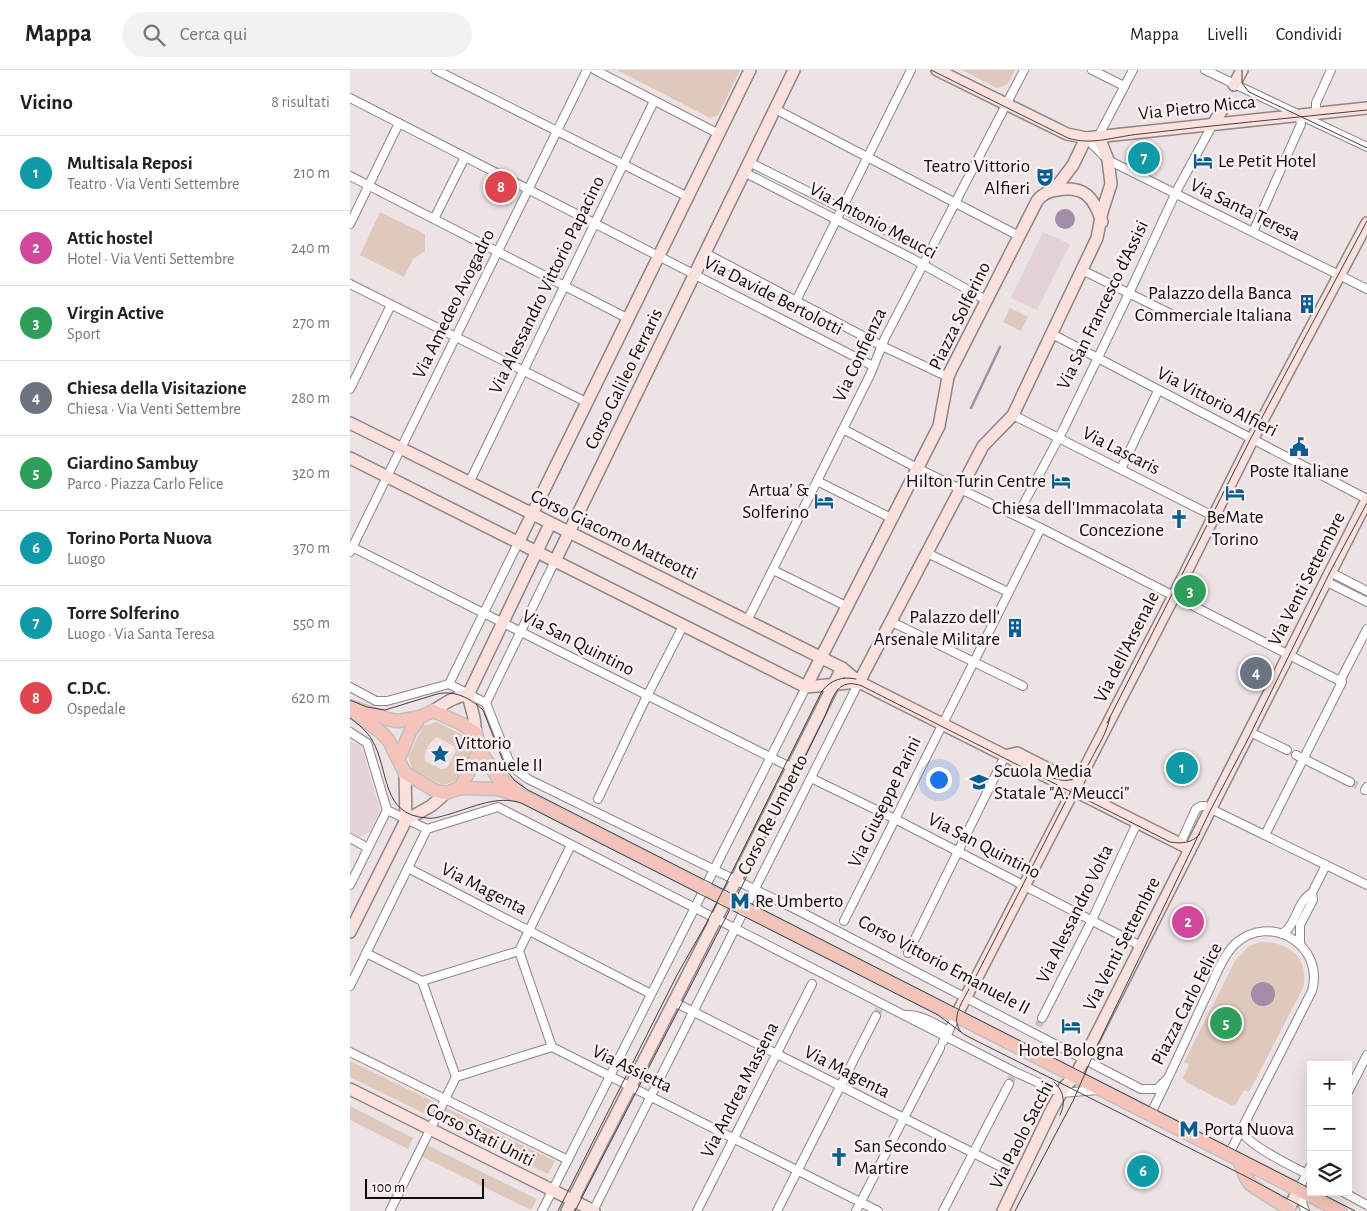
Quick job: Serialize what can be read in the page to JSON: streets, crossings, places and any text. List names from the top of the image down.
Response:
{
  "streets": {
    "main road": ["Corso Vittorio Emanuele II"],
    "street": [
      "Via Pietro Micca",
      "Via Santa Teresa",
      "Via Antonio Meucci",
      "Via Alessandro Vittorio Papacino",
      "Via Davide Bertolotti",
      "Via Amedeo Avogadro",
      "Via San Francesco d'Assisi",
      "Piazza Solferino",
      "Via Confienza",
      "Corso Galileo Ferraris",
      "Via Vittorio Alfieri",
      "Via Lascaris",
      "Corso Giacomo Matteotti",
      "Via Venti Settembre",
      "Via San Quintino",
      "Via dell'Arsenale",
      "Via Giuseppe Parini",
      "Corso Re Umberto",
      "Via Magenta",
      "Via Alessandro Volta",
      "Piazza Carlo Felice",
      "Via Assietta",
      "Via Andrea Massena",
      "Corso Stati Uniti",
      "Via Paolo Sacchi"
    ]
  },
  "crossings": [
    ["Via Pietro Micca", "Via San Francesco d'Assisi"],
    ["Via Pietro Micca", "Piazza Solferino"],
    ["Via Santa Teresa", "Via San Francesco d'Assisi"],
    ["Via Santa Teresa", "Via dell'Arsenale"],
    ["Via Antonio Meucci", "Piazza Solferino"],
    ["Via Antonio Meucci", "Via Confienza"],
    ["Via Antonio Meucci", "Corso Galileo Ferraris"],
    ["Via Alessandro Vittorio Papacino", "Via Davide Bertolotti"],
    ["Via Alessandro Vittorio Papacino", "Corso Giacomo Matteotti"],
    ["Via Davide Bertolotti", "Via Amedeo Avogadro"],
    ["Via Davide Bertolotti", "Piazza Solferino"],
    ["Via Davide Bertolotti", "Via Confienza"],
    ["Via Davide Bertolotti", "Corso Galileo Ferraris"],
    ["Via Amedeo Avogadro", "Corso Giacomo Matteotti"],
    ["Via Amedeo Avogadro", "Via San Quintino"],
    ["Via San Francesco d'Assisi", "Via Vittorio Alfieri"],
    ["Via San Francesco d'Assisi", "Via Lascaris"],
    ["Piazza Solferino", "Corso Re Umberto"],
    ["Via Confienza", "Corso Giacomo Matteotti"],
    ["Corso Galileo Ferraris", "Corso Giacomo Matteotti"],
    ["Corso Galileo Ferraris", "Via San Quintino"],
    ["Corso Galileo Ferraris", "Corso Vittorio Emanuele II"],
    ["Via Vittorio Alfieri", "Via Venti Settembre"],
    ["Via Vittorio Alfieri", "Via dell'Arsenale"],
    ["Via Lascaris", "Via dell'Arsenale"],
    ["Corso Giacomo Matteotti", "Via Venti Settembre"],
    ["Corso Giacomo Matteotti", "Via dell'Arsenale"],
    ["Corso Giacomo Matteotti", "Via Giuseppe Parini"],
    ["Corso Giacomo Matteotti", "Corso Re Umberto"],
    ["Corso Giacomo Matteotti", "Via Alessandro Volta"],
    ["Via Venti Settembre", "Via San Quintino"],
    ["Via Venti Settembre", "Corso Vittorio Emanuele II"],
    ["Via Venti Settembre", "Via Paolo Sacchi"],
    ["Via San Quintino", "Via dell'Arsenale"],
    ["Via San Quintino", "Via Giuseppe Parini"],
    ["Via San Quintino", "Corso Re Umberto"],
    ["Via San Quintino", "Via Alessandro Volta"],
    ["Via dell'Arsenale", "Corso Vittorio Emanuele II"],
    ["Via Giuseppe Parini", "Corso Vittorio Emanuele II"],
    ["Corso Re Umberto", "Via Magenta"],
    ["Corso Re Umberto", "Corso Vittorio Emanuele II"],
    ["Corso Re Umberto", "Via Assietta"],
    ["Corso Re Umberto", "Corso Stati Uniti"],
    ["Via Magenta", "Via Andrea Massena"],
    ["Via Magenta", "Via Paolo Sacchi"],
    ["Via Alessandro Volta", "Corso Vittorio Emanuele II"],
    ["Corso Vittorio Emanuele II", "Piazza Carlo Felice"],
    ["Corso Vittorio Emanuele II", "Via Paolo Sacchi"],
    ["Via Assietta", "Via Andrea Massena"]
  ],
  "places": {
    "hotel": [
      "Le Petit Hotel",
      "Hilton Turin Centre",
      "BeMate Torino",
      "Artua' & Solferino",
      "Hotel Bologna"
    ],
    "theatre": ["Teatro Vittorio Alfieri"],
    "building": ["Palazzo della Banca Commerciale Italiana", "Palazzo dell' Arsenale Militare"],
    "public building": ["Poste Italiane"],
    "church": ["Chiesa dell'Immacolata Concezione", "San Secondo Martire"],
    "place": ["Vittorio Emanuele II"],
    "school or university": ["Scuola Media Statale \"A. Meucci\""],
    "metro station": ["Re Umberto", "Porta Nuova"]
  },
  "scale_bar": "100 m",
  "page": {
    "header": "Mappa",
    "search": "Cerca qui",
    "nav": ["Mappa", "Livelli", "Condividi"],
    "heading": ["Vicino", "8 risultati"],
    "list": [
      {
        "mark": "1",
        "name": "Multisala Reposi",
        "note": "Teatro · Via Venti Settembre",
        "value": "210 m"
      },
      {
        "mark": "2",
        "name": "Attic hostel",
        "note": "Hotel · Via Venti Settembre",
        "value": "240 m"
      },
      {
        "mark": "3",
        "name": "Virgin Active",
        "note": "Sport",
        "value": "270 m"
      },
      {
        "mark": "4",
        "name": "Chiesa della Visitazione",
        "note": "Chiesa · Via Venti Settembre",
        "value": "280 m"
      },
      {
        "mark": "5",
        "name": "Giardino Sambuy",
        "note": "Parco · Piazza Carlo Felice",
        "value": "320 m"
      },
      {
        "mark": "6",
        "name": "Torino Porta Nuova",
        "note": "Luogo",
        "value": "370 m"
      },
      {
        "mark": "7",
        "name": "Torre Solferino",
        "note": "Luogo · Via Santa Teresa",
        "value": "550 m"
      },
      {
        "mark": "8",
        "name": "C.D.C.",
        "note": "Ospedale",
        "value": "620 m"
      }
    ],
    "pins": [
      "7",
      "8",
      "3",
      "4",
      "1",
      "2",
      "5",
      "6"
    ],
    "map_buttons": ["+", "−"],
    "scale": "100 m"
  }
}
